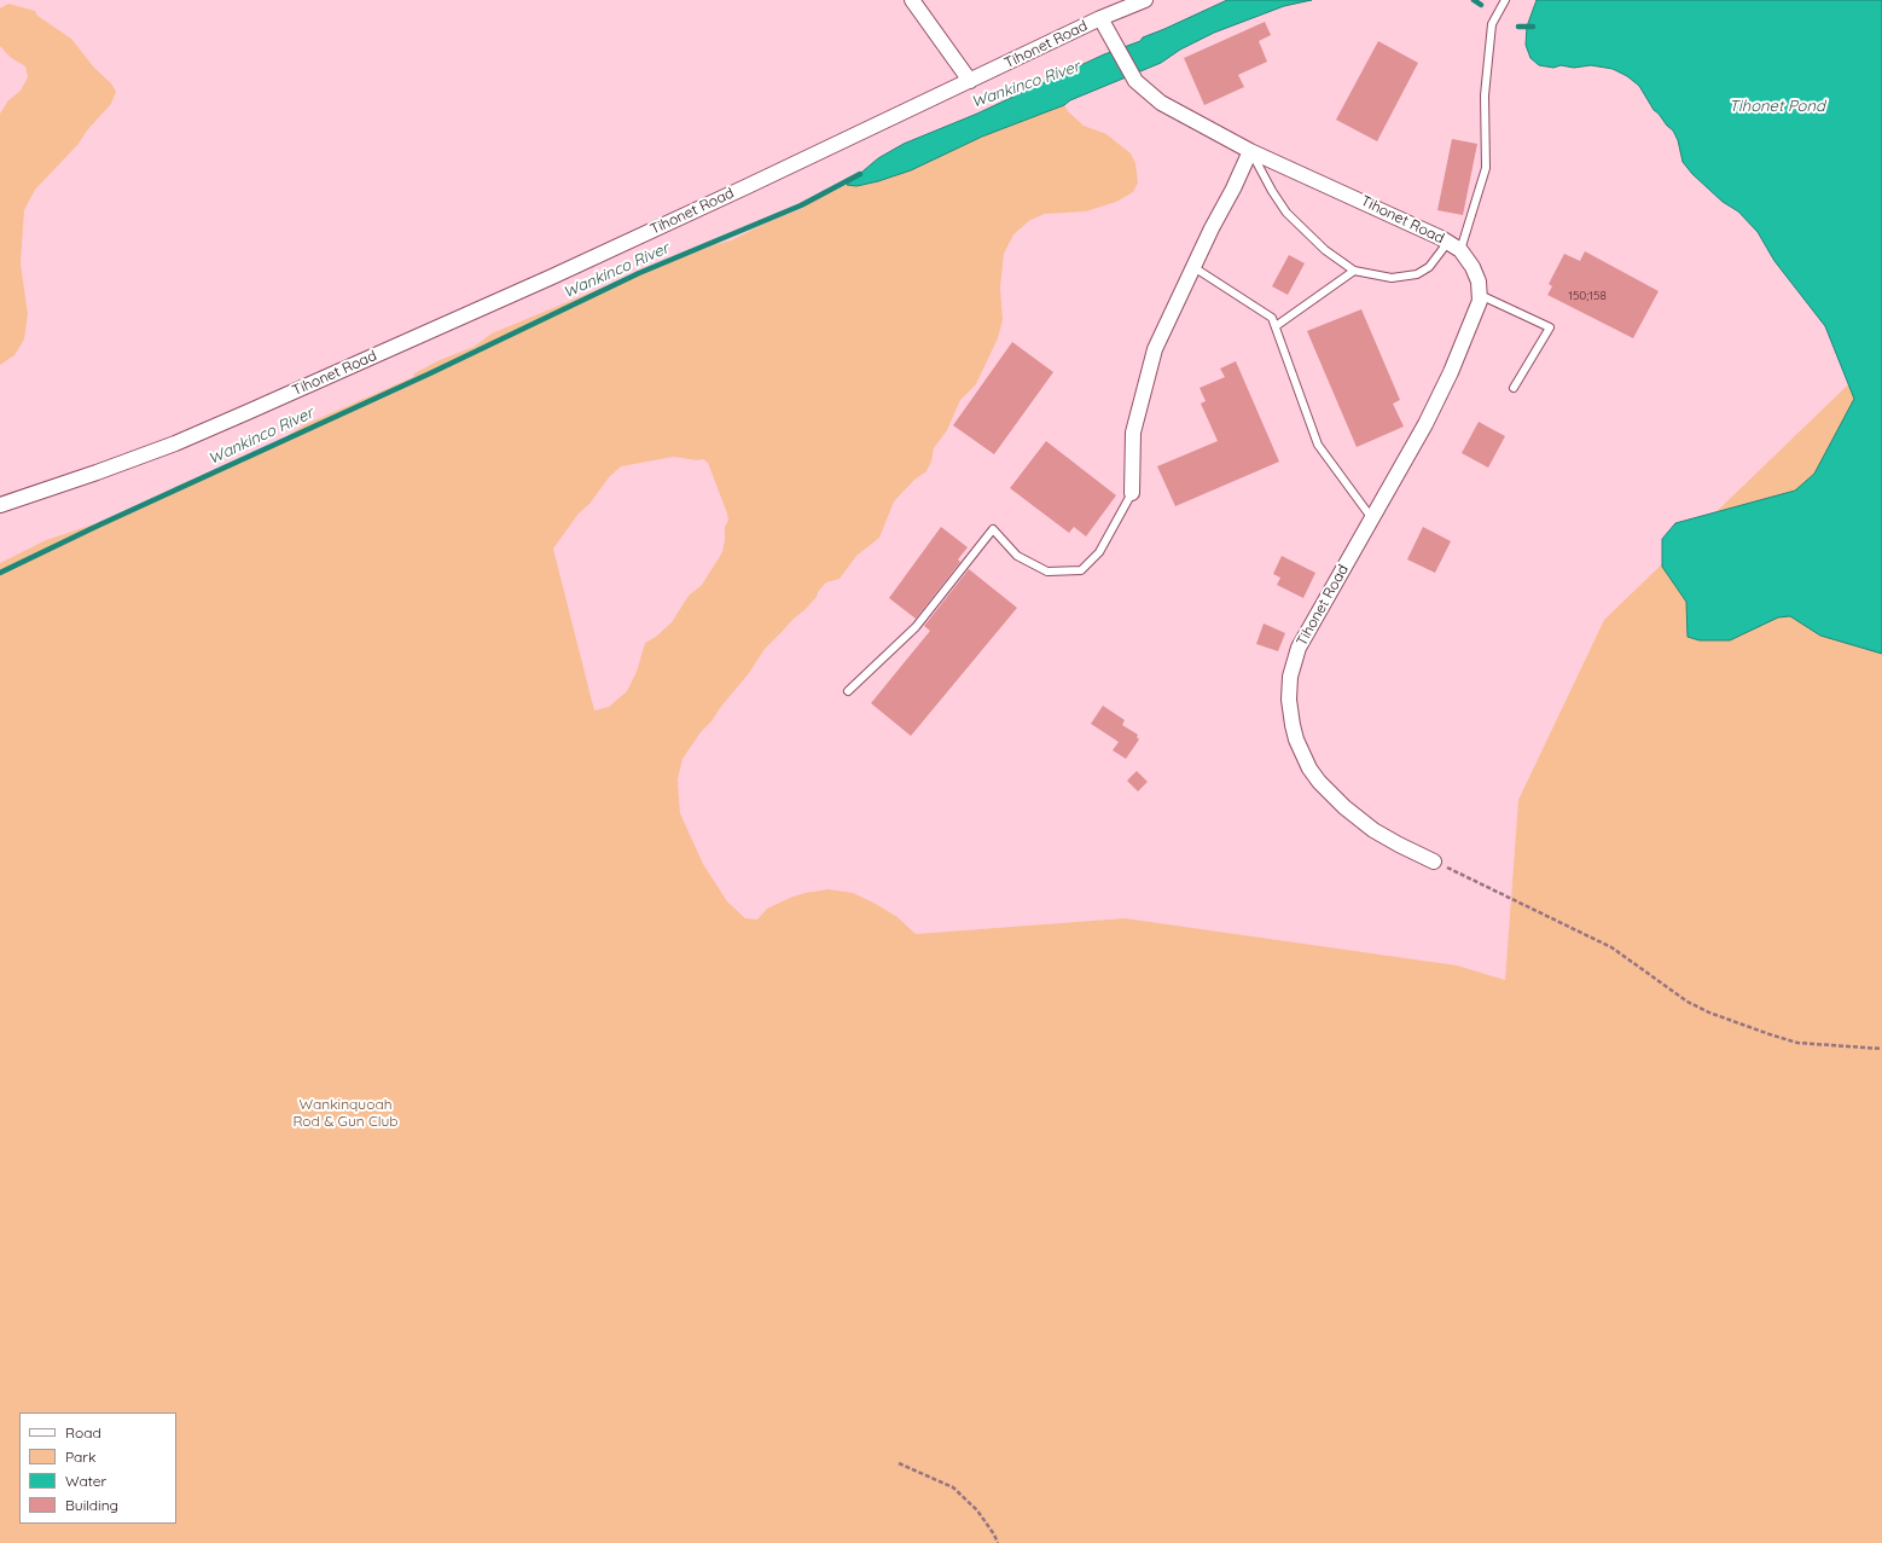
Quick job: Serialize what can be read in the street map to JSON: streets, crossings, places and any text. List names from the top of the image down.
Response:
{
  "streets": {
    "street": ["Tihonet Road"]
  },
  "water": ["Wankinco River", "Tihonet Pond"],
  "parks": ["Wankinquoah Rod & Gun Club"],
  "house_numbers": ["150;158"],
  "legend": [
    "Road",
    "Park",
    "Water",
    "Building"
  ]
}
